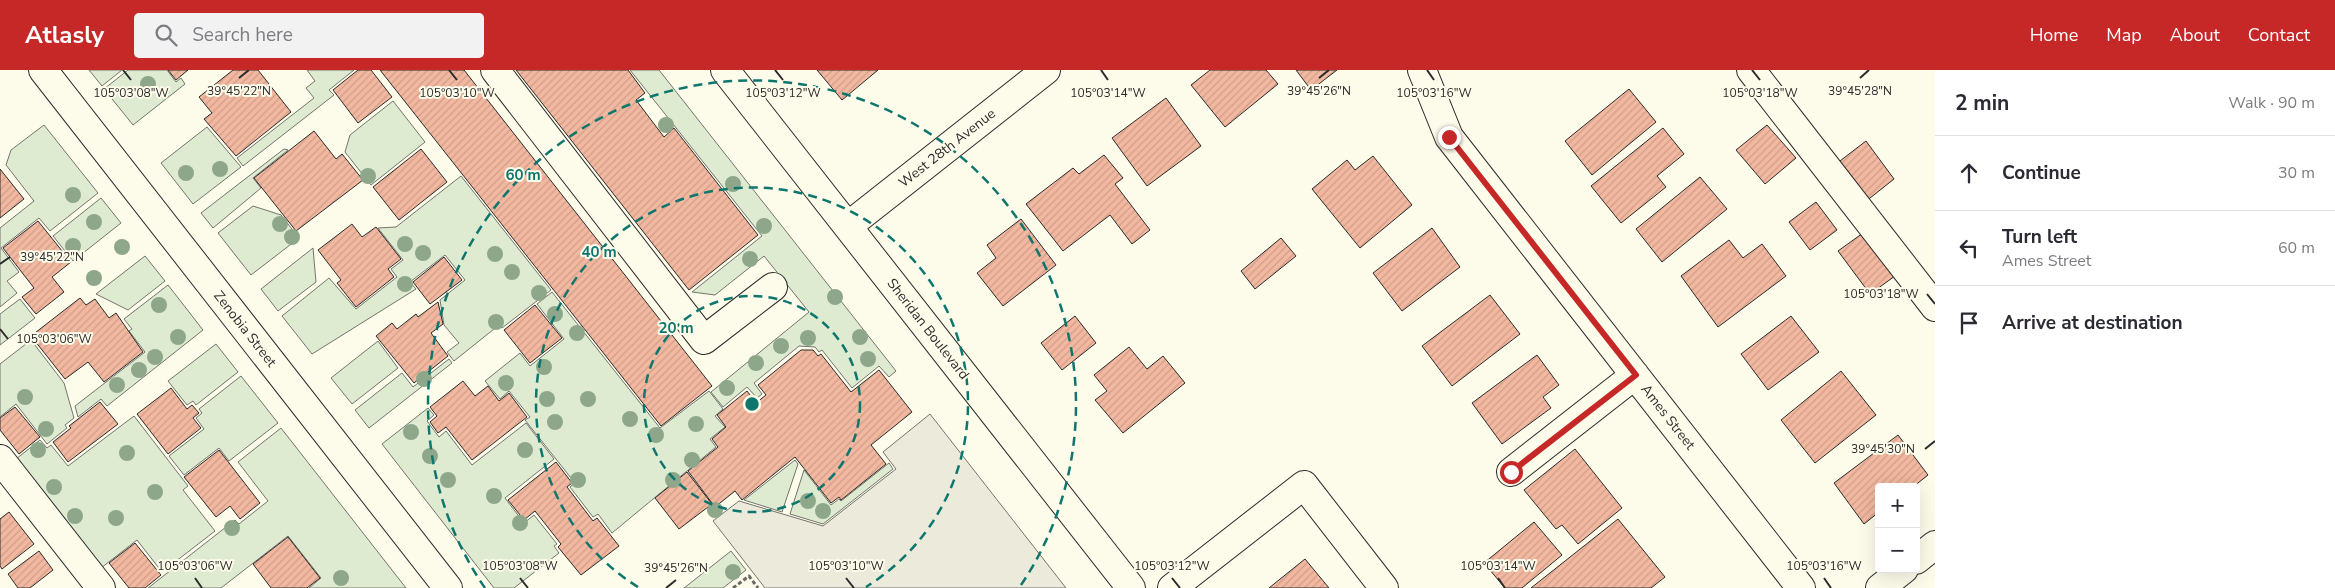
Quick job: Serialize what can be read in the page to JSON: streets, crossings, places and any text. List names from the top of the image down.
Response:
{
  "streets": {
    "street": [
      "West 28th Avenue",
      "Zenobia Street",
      "Sheridan Boulevard",
      "Ames Street"
    ]
  },
  "crossings": [
    ["West 28th Avenue", "Sheridan Boulevard"]
  ],
  "page": {
    "header": "Atlasly",
    "search": "Search here",
    "nav": [
      "Home",
      "Map",
      "About",
      "Contact"
    ],
    "heading": ["2 min", "Walk · 90 m"],
    "list": [
      ["Continue", "30 m"],
      ["Turn left", "Ames Street", "60 m"],
      "Arrive at destination"
    ],
    "map_buttons": ["+", "−"]
  },
  "coordinates": [
    "39°45'22\"N",
    "39°45'26\"N",
    "39°45'28\"N",
    "105°03'08\"W",
    "105°03'10\"W",
    "105°03'12\"W",
    "105°03'14\"W",
    "105°03'16\"W",
    "105°03'18\"W",
    "105°03'06\"W",
    "39°45'30\"N"
  ],
  "rings": ["60 m", "40 m", "20 m"]
}
